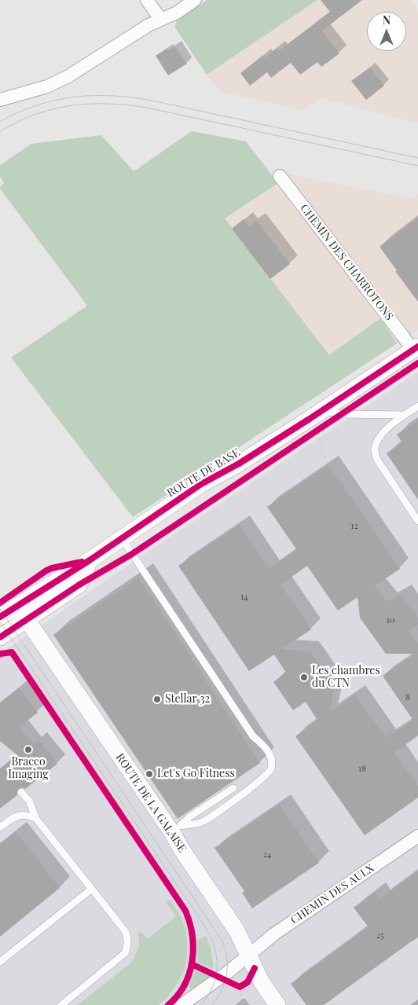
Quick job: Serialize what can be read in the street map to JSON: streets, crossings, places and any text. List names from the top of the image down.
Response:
{
  "streets": {
    "street": [
      "CHEMIN DES CHARROTONS",
      "ROUTE DE BASE",
      "ROUTE DE LA GALAISE",
      "CHEMIN DES AULX"
    ]
  },
  "crossings": [
    ["CHEMIN DES CHARROTONS", "ROUTE DE BASE"],
    ["ROUTE DE BASE", "ROUTE DE LA GALAISE"],
    ["ROUTE DE LA GALAISE", "CHEMIN DES AULX"]
  ],
  "places": [
    "Les chambres du CTN",
    "Stellar 32",
    "Bracco Imaging",
    "Let's Go Fitness"
  ],
  "house_numbers": [
    "12",
    "14",
    "10",
    "8",
    "18",
    "24",
    "25"
  ],
  "north": "top"
}
